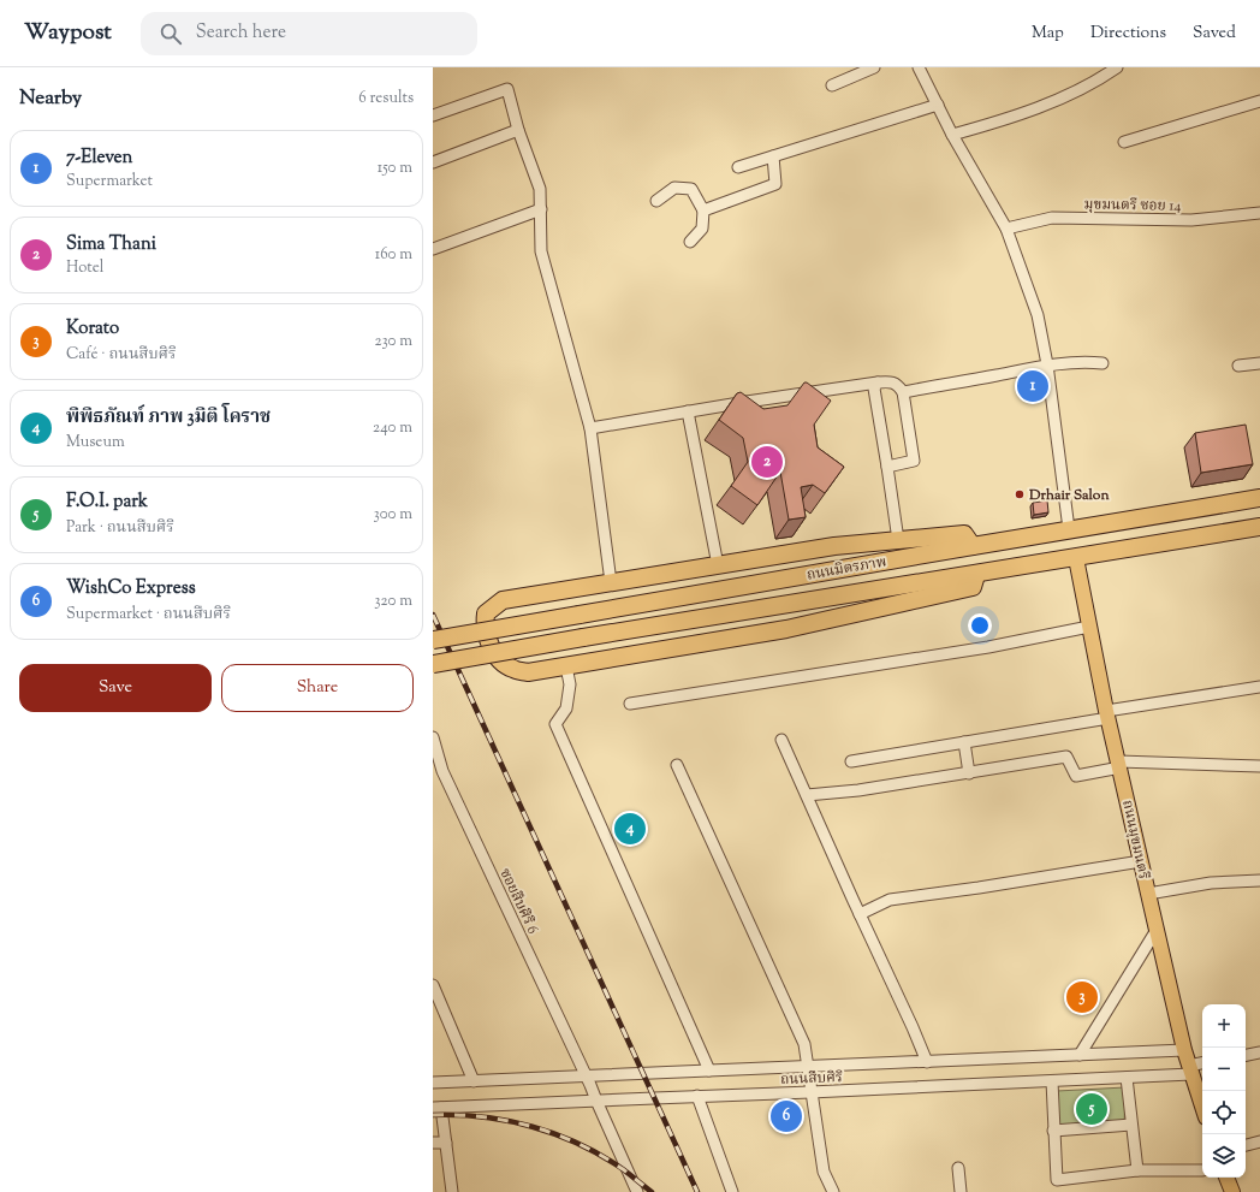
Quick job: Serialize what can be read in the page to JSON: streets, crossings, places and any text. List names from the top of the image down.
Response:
{
  "streets": {
    "highway": ["ถนนมิตรภาพ"],
    "main road": ["ถนนมุขมนตรี"],
    "street": ["มุขมนตรี ซอย 14", "ซอยสืบศิริ 6", "ถนนสืบศิริ"]
  },
  "crossings": [
    ["ถนนมิตรภาพ", "ถนนมุขมนตรี"],
    ["ถนนมุขมนตรี", "ถนนสืบศิริ"],
    ["ซอยสืบศิริ 6", "ถนนสืบศิริ"]
  ],
  "places": ["Drhair Salon"],
  "page": {
    "header": "Waypost",
    "search": "Search here",
    "nav": ["Map", "Directions", "Saved"],
    "heading": ["Nearby", "6 results"],
    "list": [
      {
        "mark": "1",
        "name": "7-Eleven",
        "note": "Supermarket",
        "value": "150 m"
      },
      {
        "mark": "2",
        "name": "Sima Thani",
        "note": "Hotel",
        "value": "160 m"
      },
      {
        "mark": "3",
        "name": "Korato",
        "note": "Café · ถนนสืบศิริ",
        "value": "230 m"
      },
      {
        "mark": "4",
        "name": "พิพิธภัณท์ ภาพ 3มิติ โคราช",
        "note": "Museum",
        "value": "240 m"
      },
      {
        "mark": "5",
        "name": "F.O.I. park",
        "note": "Park · ถนนสืบศิริ",
        "value": "300 m"
      },
      {
        "mark": "6",
        "name": "WishCo Express",
        "note": "Supermarket · ถนนสืบศิริ",
        "value": "320 m"
      }
    ],
    "pins": [
      "1",
      "2",
      "4",
      "3",
      "5",
      "6"
    ],
    "buttons": ["Save", "Share"],
    "map_buttons": ["+", "−"]
  }
}
